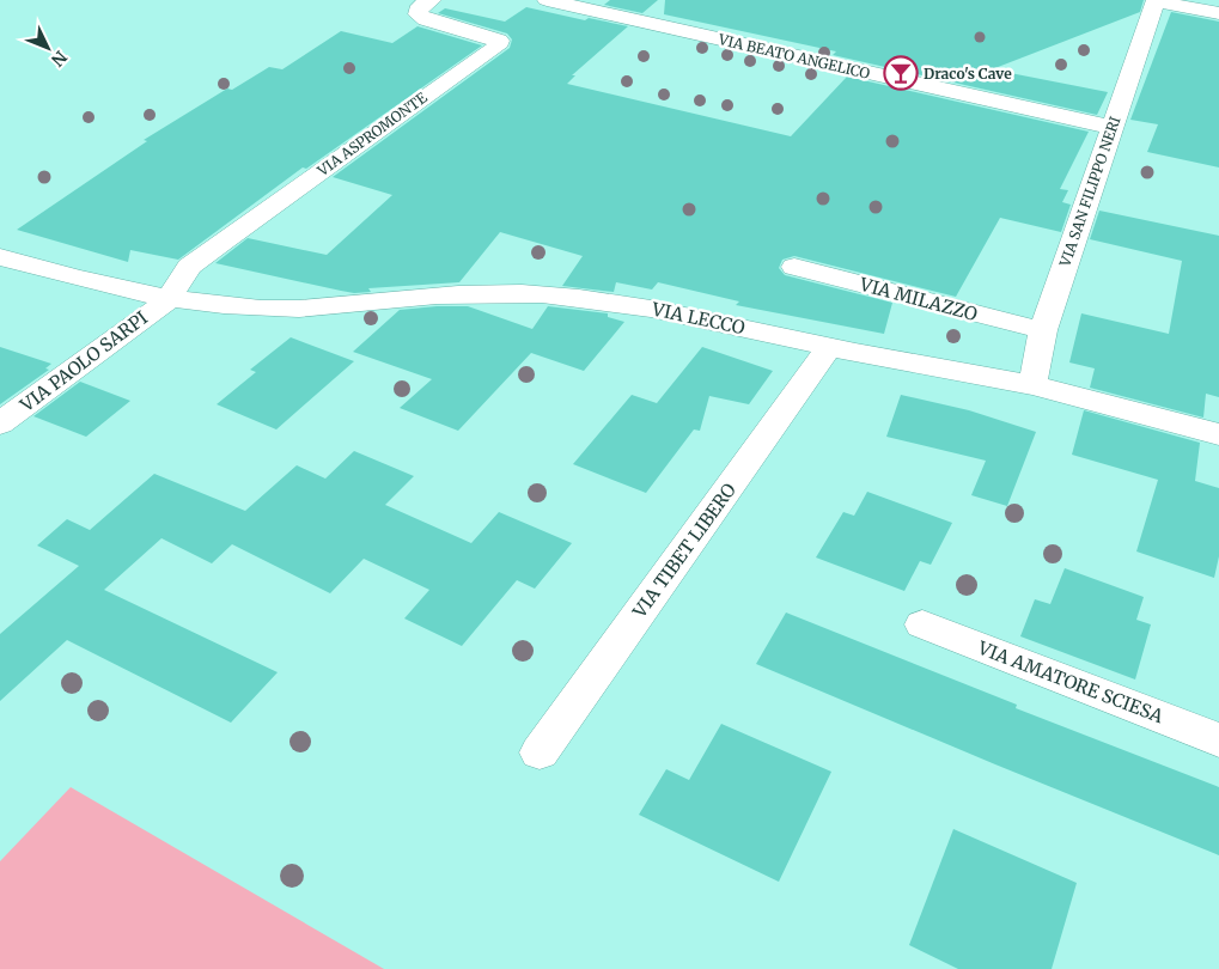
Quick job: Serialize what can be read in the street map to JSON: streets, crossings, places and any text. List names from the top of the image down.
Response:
{
  "streets": {
    "street": [
      "VIA BEATO ANGELICO",
      "VIA ASPROMONTE",
      "VIA SAN FILIPPO NERI",
      "VIA MILAZZO",
      "VIA LECCO",
      "VIA PAOLO SARPI",
      "VIA TIBET LIBERO",
      "VIA AMATORE SCIESA"
    ]
  },
  "crossings": [
    ["VIA BEATO ANGELICO", "VIA SAN FILIPPO NERI"],
    ["VIA ASPROMONTE", "VIA LECCO"],
    ["VIA ASPROMONTE", "VIA PAOLO SARPI"],
    ["VIA SAN FILIPPO NERI", "VIA MILAZZO"],
    ["VIA SAN FILIPPO NERI", "VIA LECCO"],
    ["VIA LECCO", "VIA PAOLO SARPI"],
    ["VIA LECCO", "VIA TIBET LIBERO"]
  ],
  "places": {
    "bar": ["Draco's Cave"]
  },
  "north": "bottom right"
}
